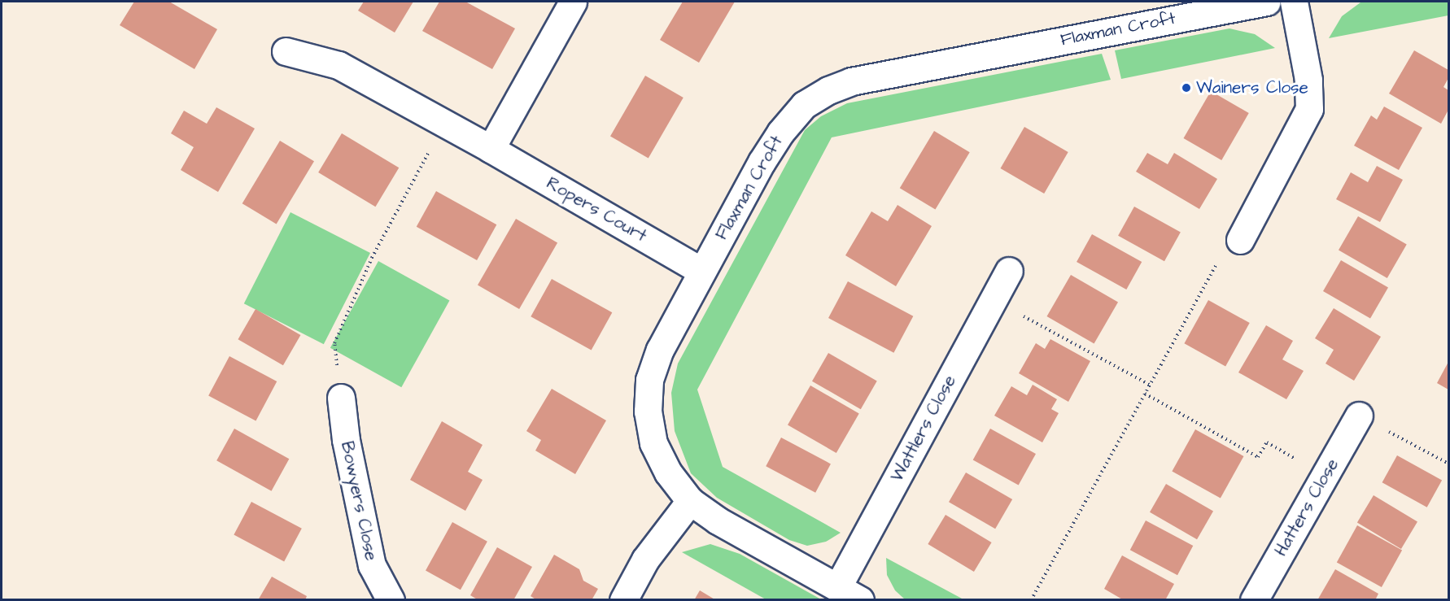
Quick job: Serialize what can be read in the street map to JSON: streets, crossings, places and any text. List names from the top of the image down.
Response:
{
  "streets": {
    "street": [
      "Flaxman Croft",
      "Ropers Court",
      "Wattlers Close",
      "Bowyers Close",
      "Hatters Close"
    ]
  },
  "crossings": [
    ["Flaxman Croft", "Ropers Court"],
    ["Flaxman Croft", "Wattlers Close"]
  ],
  "places": ["Wainers Close"]
}
